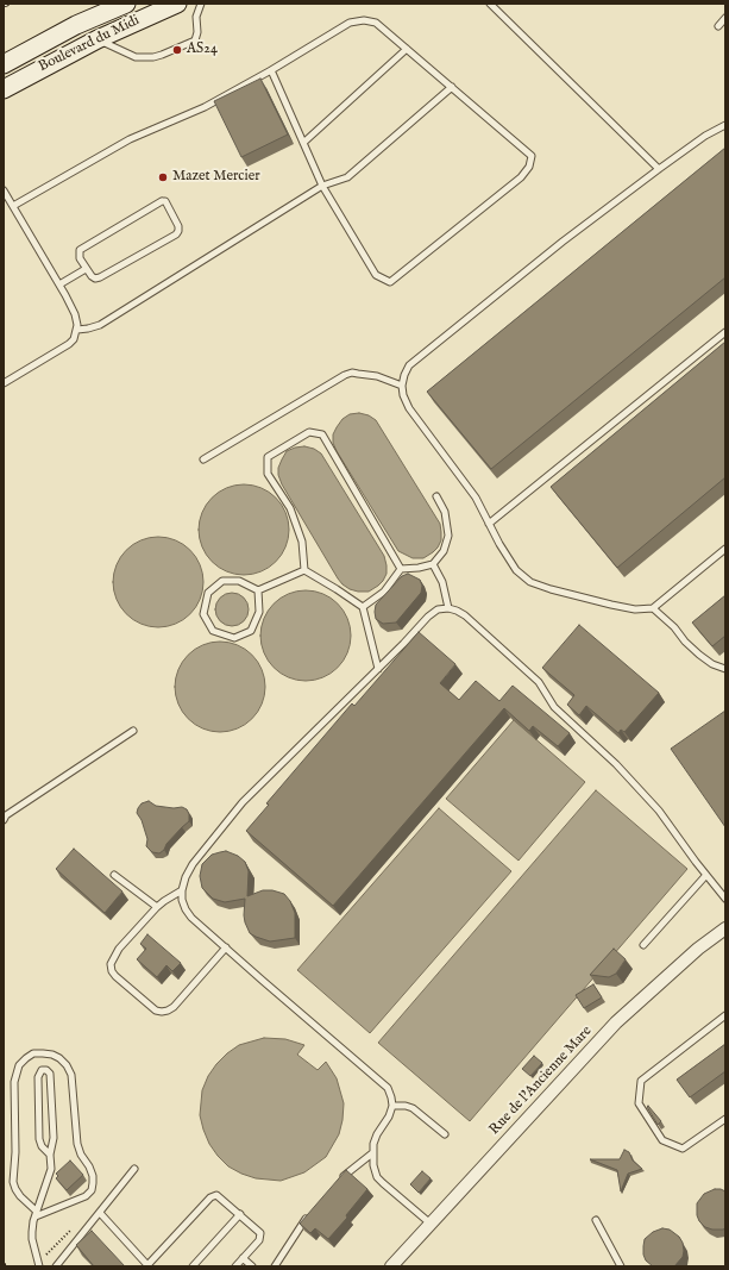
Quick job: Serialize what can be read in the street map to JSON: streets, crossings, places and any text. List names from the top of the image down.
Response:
{
  "streets": {
    "main road": ["Boulevard du Midi"],
    "street": ["Rue de l'Ancienne Mare"]
  },
  "places": ["AS24", "Mazet Mercier"]
}
